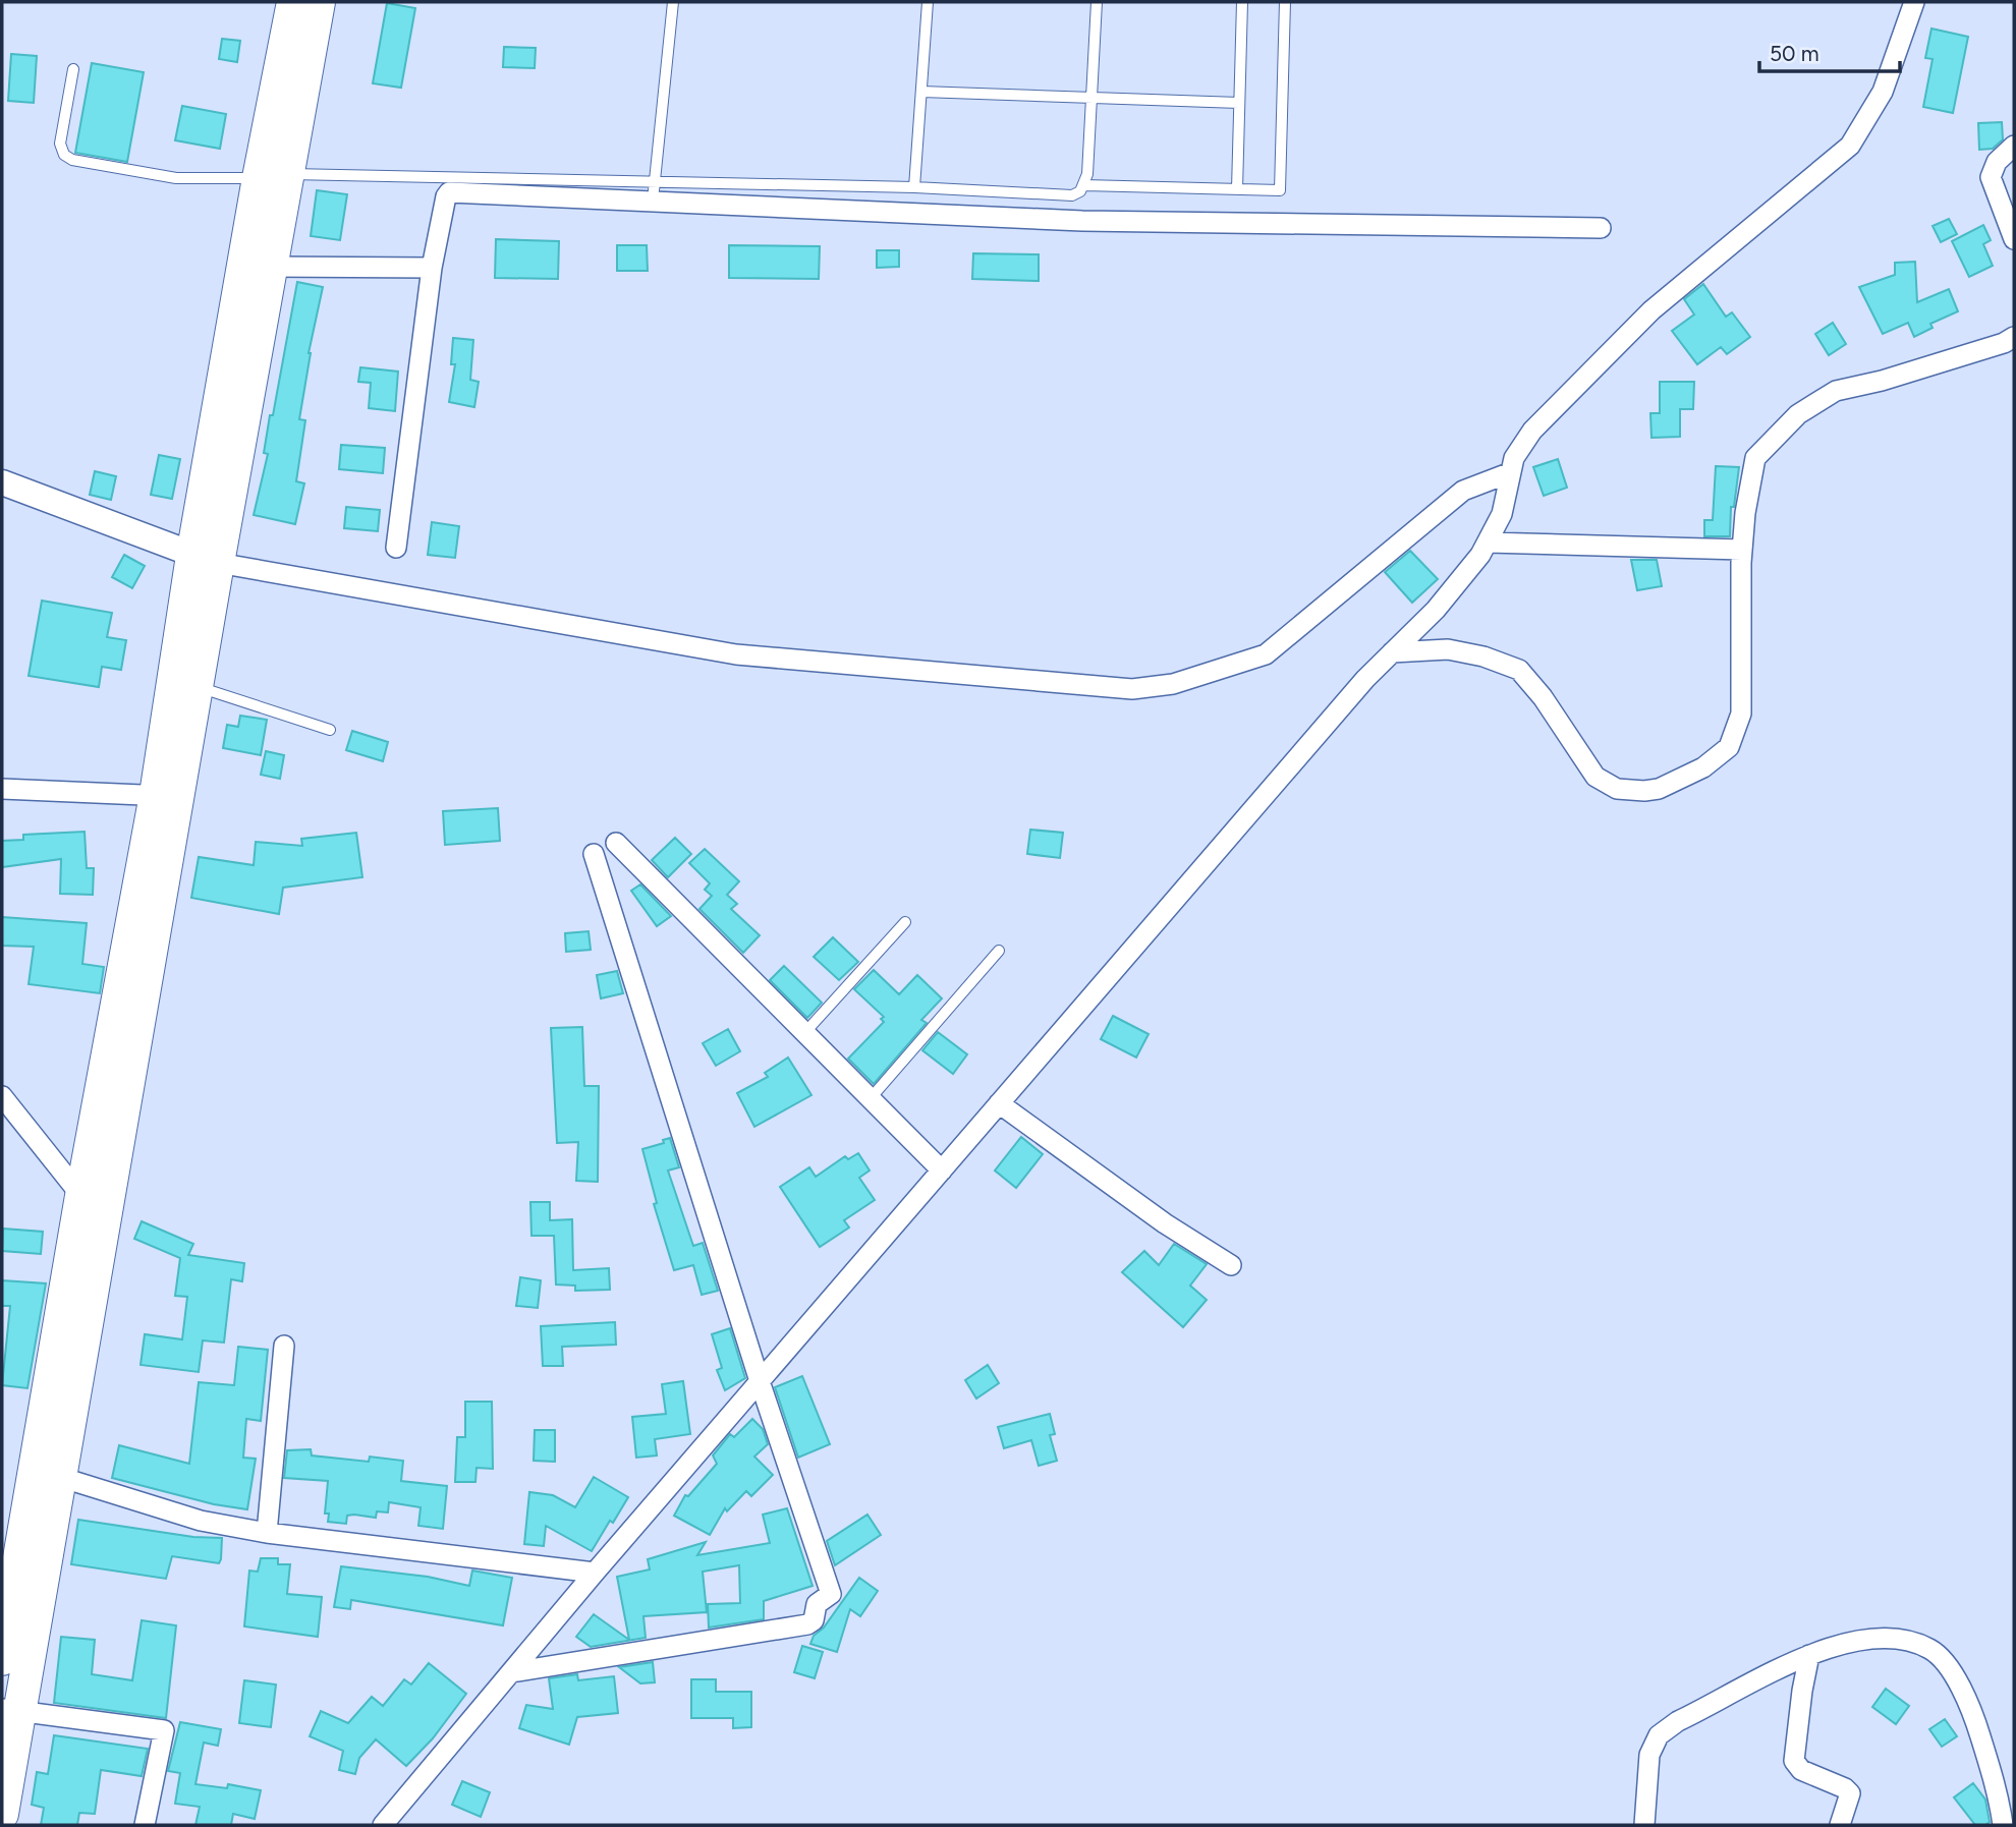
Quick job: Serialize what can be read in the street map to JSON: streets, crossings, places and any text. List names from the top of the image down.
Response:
{
  "scale_bar": "50 m"
}
